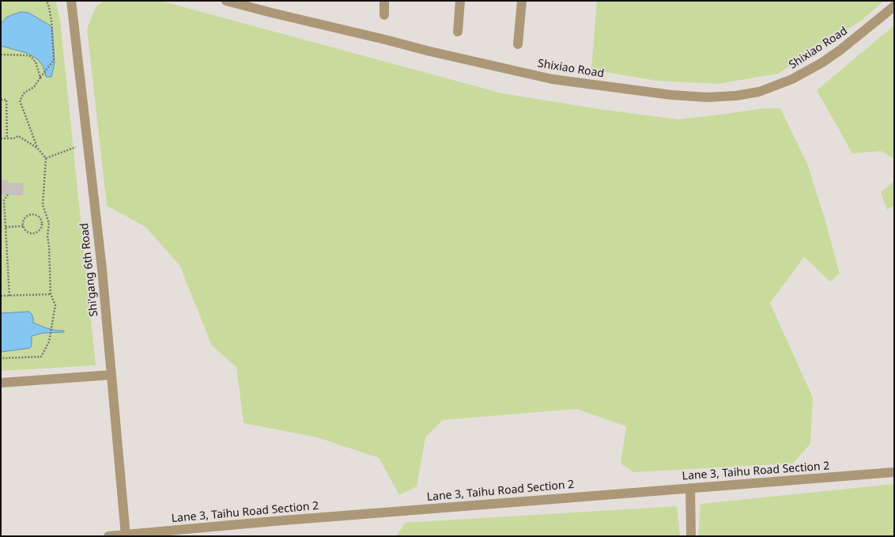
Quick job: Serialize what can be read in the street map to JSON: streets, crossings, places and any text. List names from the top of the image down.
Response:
{
  "streets": {
    "street": ["Shixiao Road", "Shi'gang 6th Road", "Lane 3, Taihu Road Section 2"]
  },
  "crossings": [
    ["Shi'gang 6th Road", "Lane 3, Taihu Road Section 2"]
  ]
}
